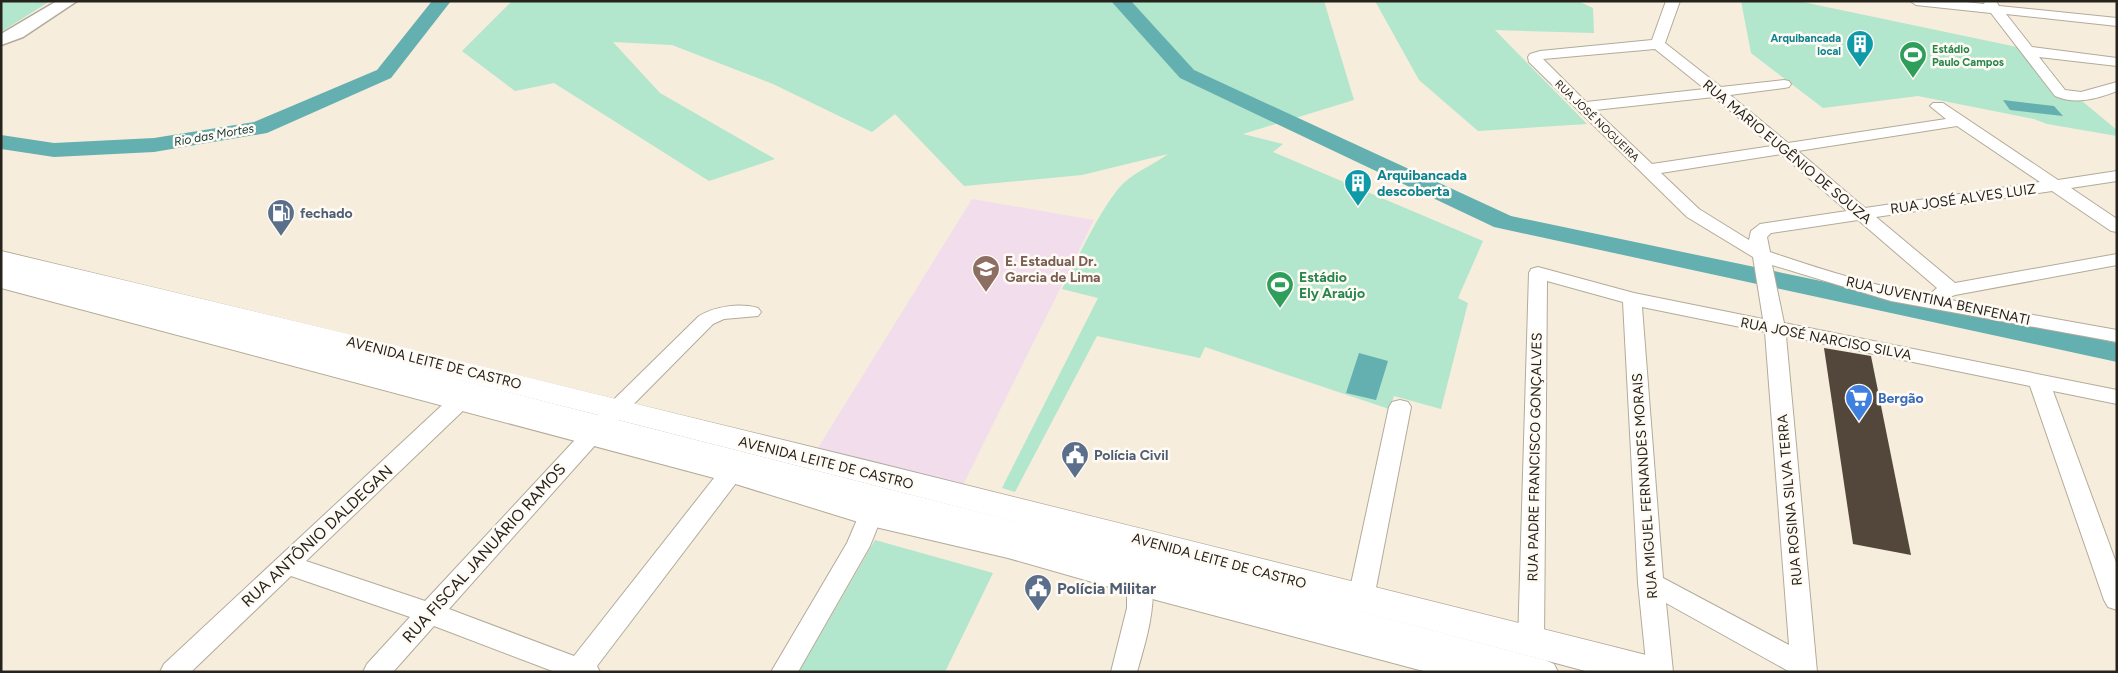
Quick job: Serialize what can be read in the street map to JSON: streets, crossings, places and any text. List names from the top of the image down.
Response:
{
  "streets": {
    "highway": ["AVENIDA LEITE DE CASTRO"],
    "street": [
      "RUA JOSÉ NOGUEIRA",
      "RUA MÁRIO EUGÊNIO DE SOUZA",
      "RUA JOSÉ ALVES LUIZ",
      "RUA JUVENTINA BENFENATI",
      "RUA JOSÉ NARCISO SILVA",
      "RUA PADRE FRANCISCO GONÇALVES",
      "RUA MIGUEL FERNANDES MORAIS",
      "RUA ROSINA SILVA TERRA",
      "RUA ANTÔNIO DALDEGAN",
      "RUA FISCAL JANUÁRIO RAMOS"
    ]
  },
  "crossings": [
    ["RUA JOSÉ NOGUEIRA", "RUA MÁRIO EUGÊNIO DE SOUZA"],
    ["RUA JOSÉ NOGUEIRA", "RUA JOSÉ ALVES LUIZ"],
    ["RUA JOSÉ NOGUEIRA", "RUA JUVENTINA BENFENATI"],
    ["RUA JOSÉ NOGUEIRA", "RUA ROSINA SILVA TERRA"],
    ["RUA MÁRIO EUGÊNIO DE SOUZA", "RUA JOSÉ ALVES LUIZ"],
    ["RUA JOSÉ ALVES LUIZ", "RUA JUVENTINA BENFENATI"],
    ["RUA JOSÉ ALVES LUIZ", "RUA ROSINA SILVA TERRA"],
    ["RUA JUVENTINA BENFENATI", "RUA ROSINA SILVA TERRA"],
    ["RUA JOSÉ NARCISO SILVA", "RUA PADRE FRANCISCO GONÇALVES"],
    ["RUA JOSÉ NARCISO SILVA", "RUA MIGUEL FERNANDES MORAIS"],
    ["RUA JOSÉ NARCISO SILVA", "RUA ROSINA SILVA TERRA"],
    ["AVENIDA LEITE DE CASTRO", "RUA PADRE FRANCISCO GONÇALVES"],
    ["AVENIDA LEITE DE CASTRO", "RUA ANTÔNIO DALDEGAN"],
    ["AVENIDA LEITE DE CASTRO", "RUA FISCAL JANUÁRIO RAMOS"]
  ],
  "water": ["Rio das Mortes"],
  "places": {
    "building": ["Arquibancada local", "Arquibancada descoberta"],
    "sports": ["Estádio Paulo Campos", "Estádio Ely Araújo"],
    "fuel station": ["fechado"],
    "school or university": ["E. Estadual Dr. Garcia de Lima"],
    "supermarket": ["Bergão"],
    "public building": ["Polícia Civil", "Polícia Militar"]
  }
}
